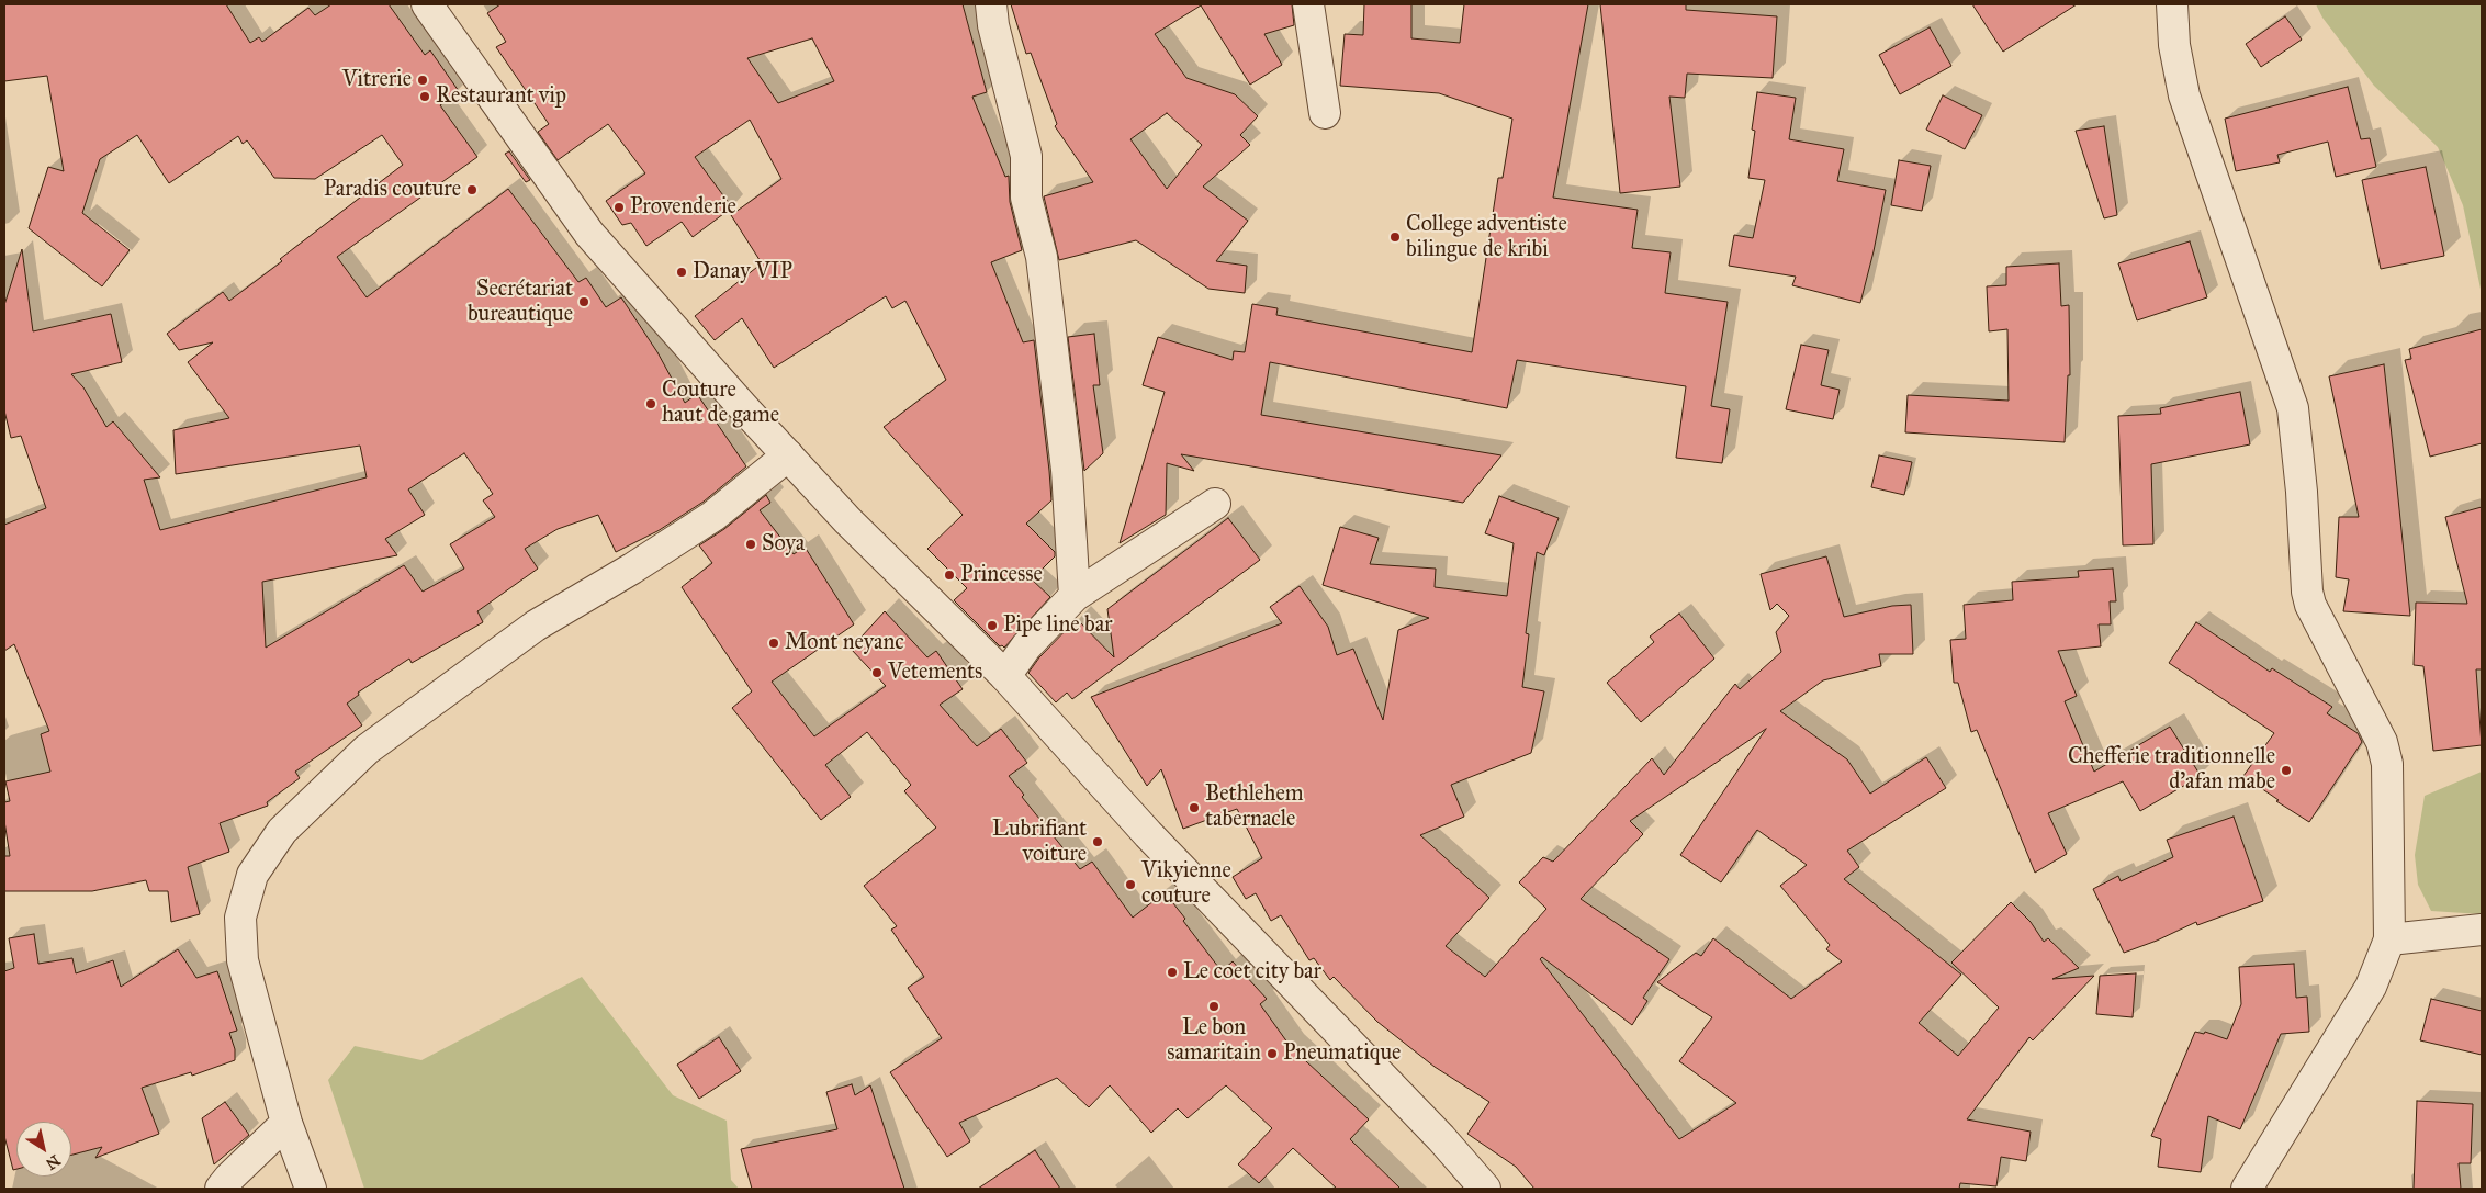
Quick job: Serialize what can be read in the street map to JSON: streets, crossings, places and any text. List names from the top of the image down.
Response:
{
  "places": [
    "Vitrerie",
    "Restaurant vip",
    "Paradis couture",
    "Provenderie",
    "College adventiste bilingue de kribi",
    "Danay VIP",
    "Secrétariat bureautique",
    "Couture haut de game",
    "Soya",
    "Princesse",
    "Pipe line bar",
    "Mont neyanc",
    "Vetements",
    "Chefferie traditionnelle d'afan mabe",
    "Bethlehem tabernacle",
    "Lubrifiant voiture",
    "Vikyienne couture",
    "Le coet city bar",
    "Le bon samaritain",
    "Pneumatique"
  ],
  "north": "bottom right"
}
